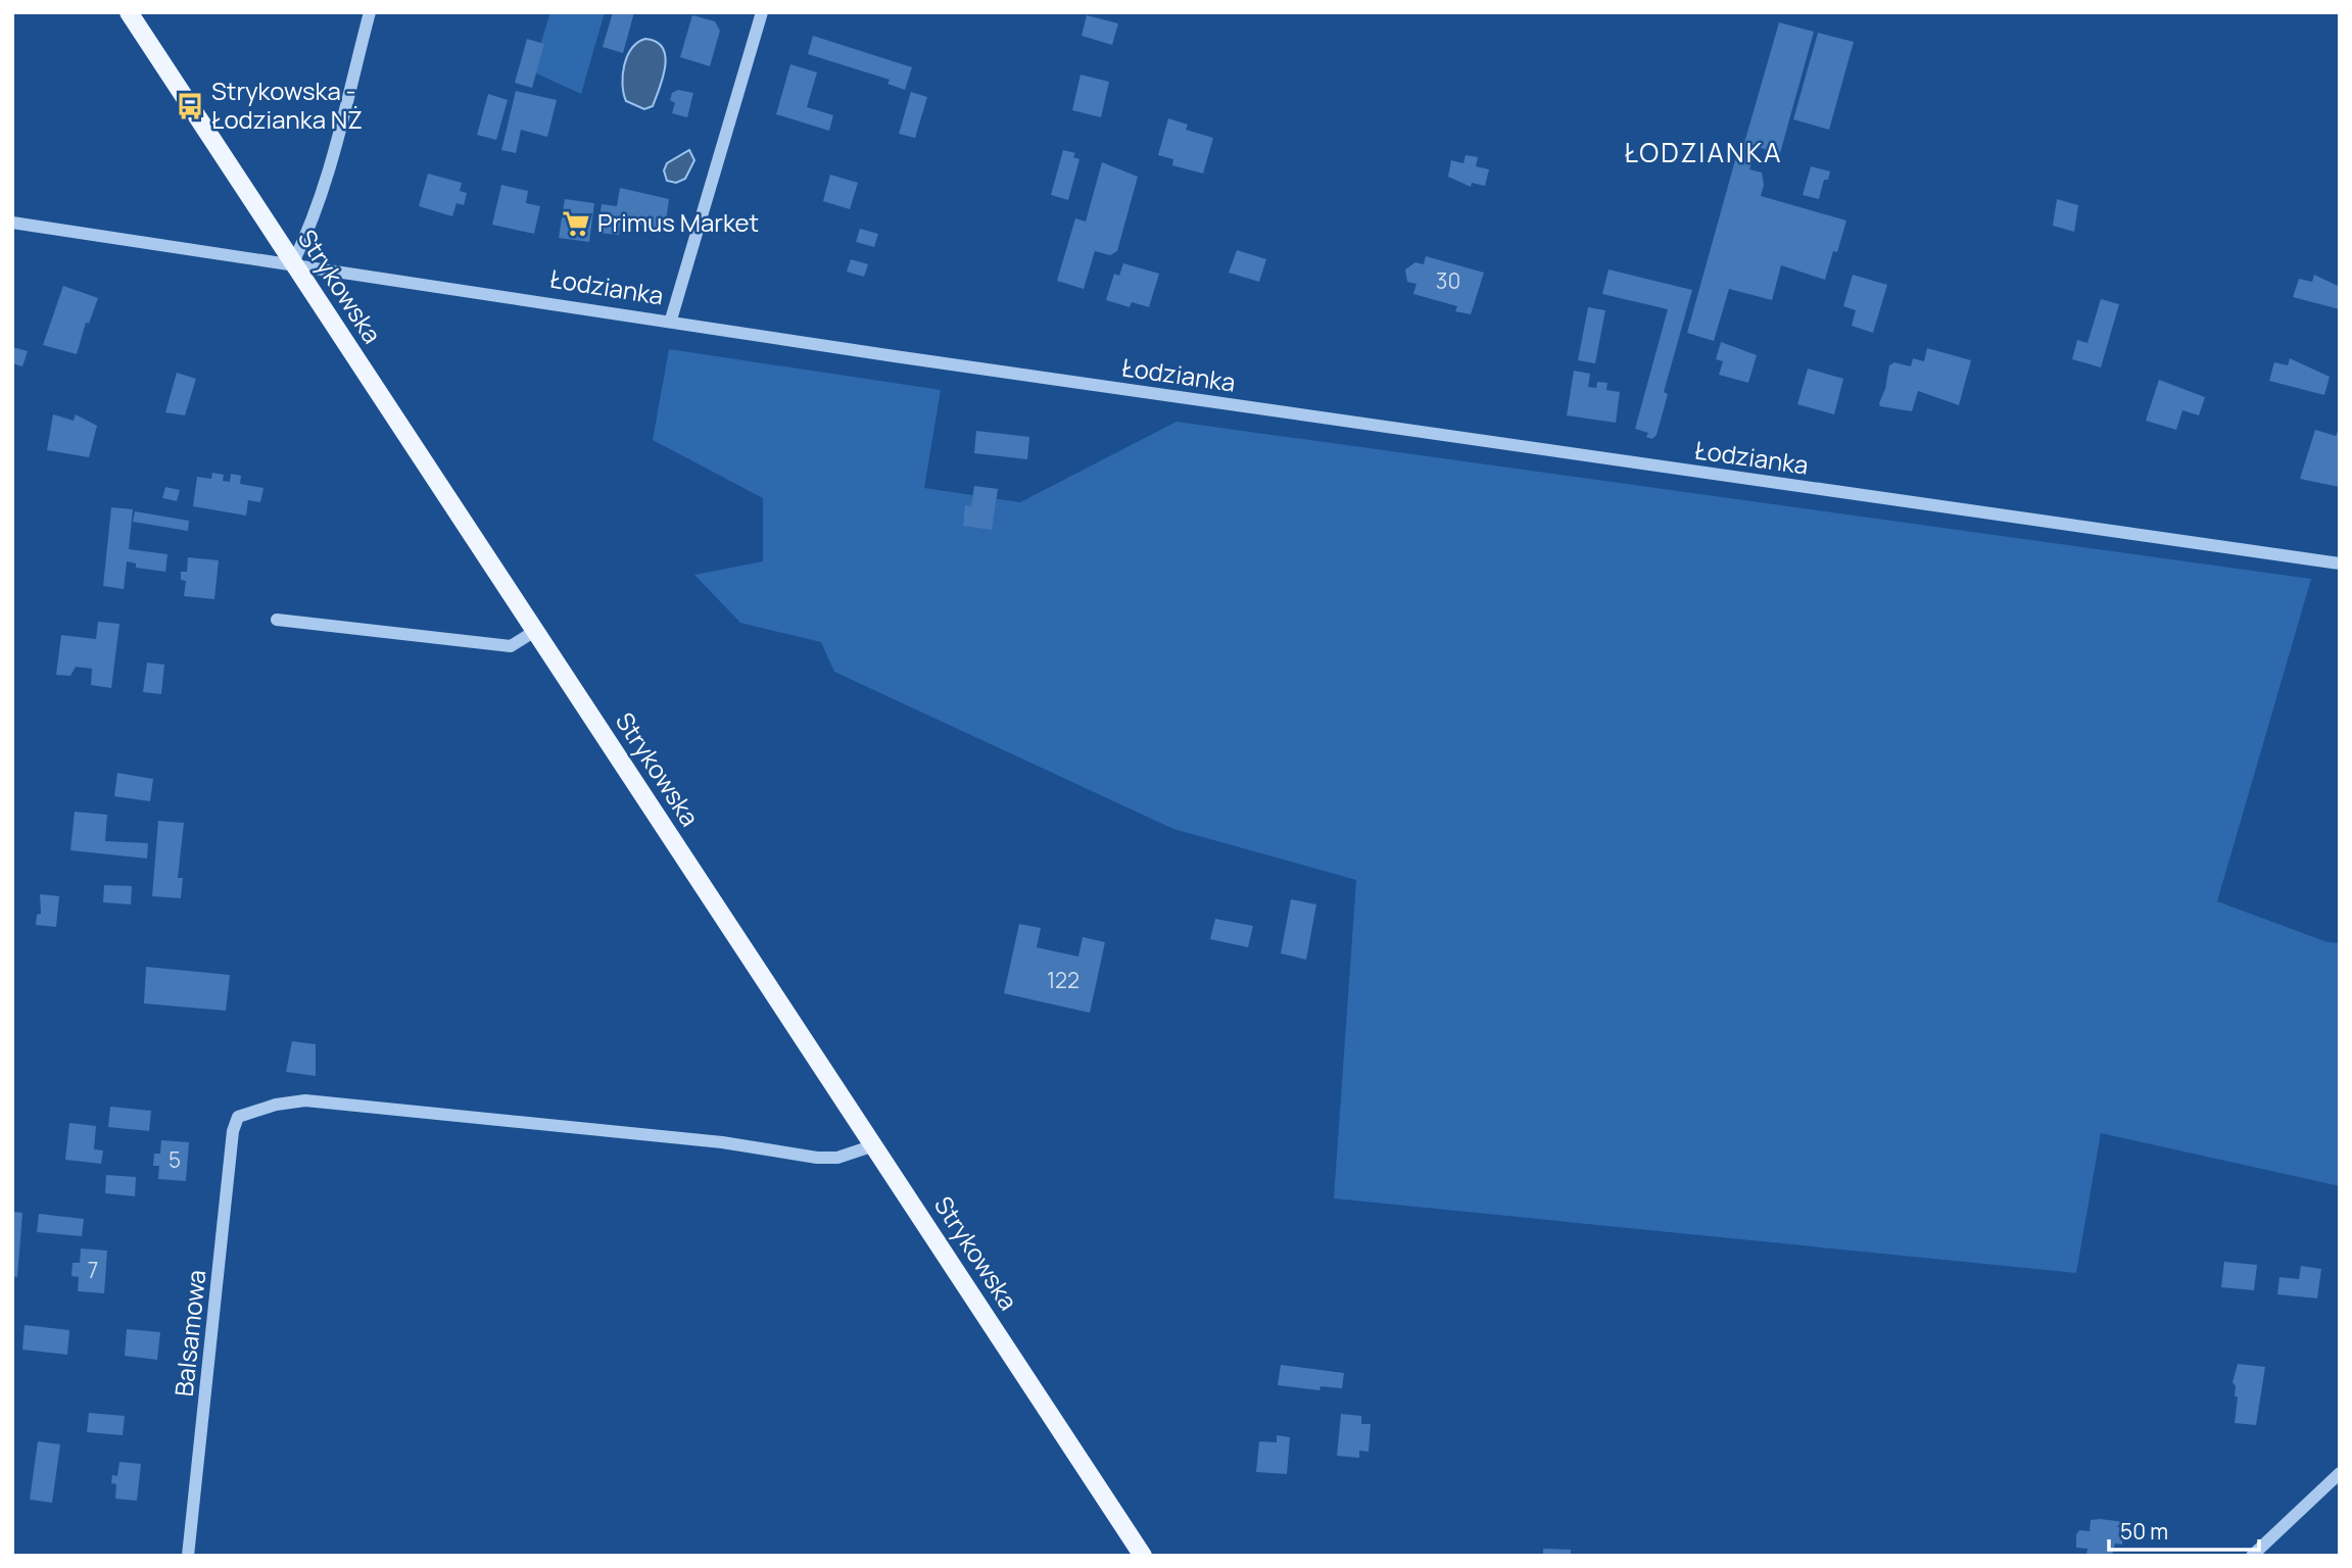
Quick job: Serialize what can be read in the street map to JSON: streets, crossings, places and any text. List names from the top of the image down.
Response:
{
  "streets": {
    "main road": ["Strykowska"],
    "street": ["Łodzianka", "Balsamowa"]
  },
  "crossings": [
    ["Strykowska", "Łodzianka"],
    ["Strykowska", "Balsamowa"]
  ],
  "districts": ["ŁODZIANKA"],
  "places": {
    "bus stop": ["Strykowska - Łodzianka NŻ"],
    "supermarket": ["Primus Market"]
  },
  "house_numbers": [
    "30",
    "122",
    "5",
    "7"
  ],
  "scale_bar": "50 m"
}
